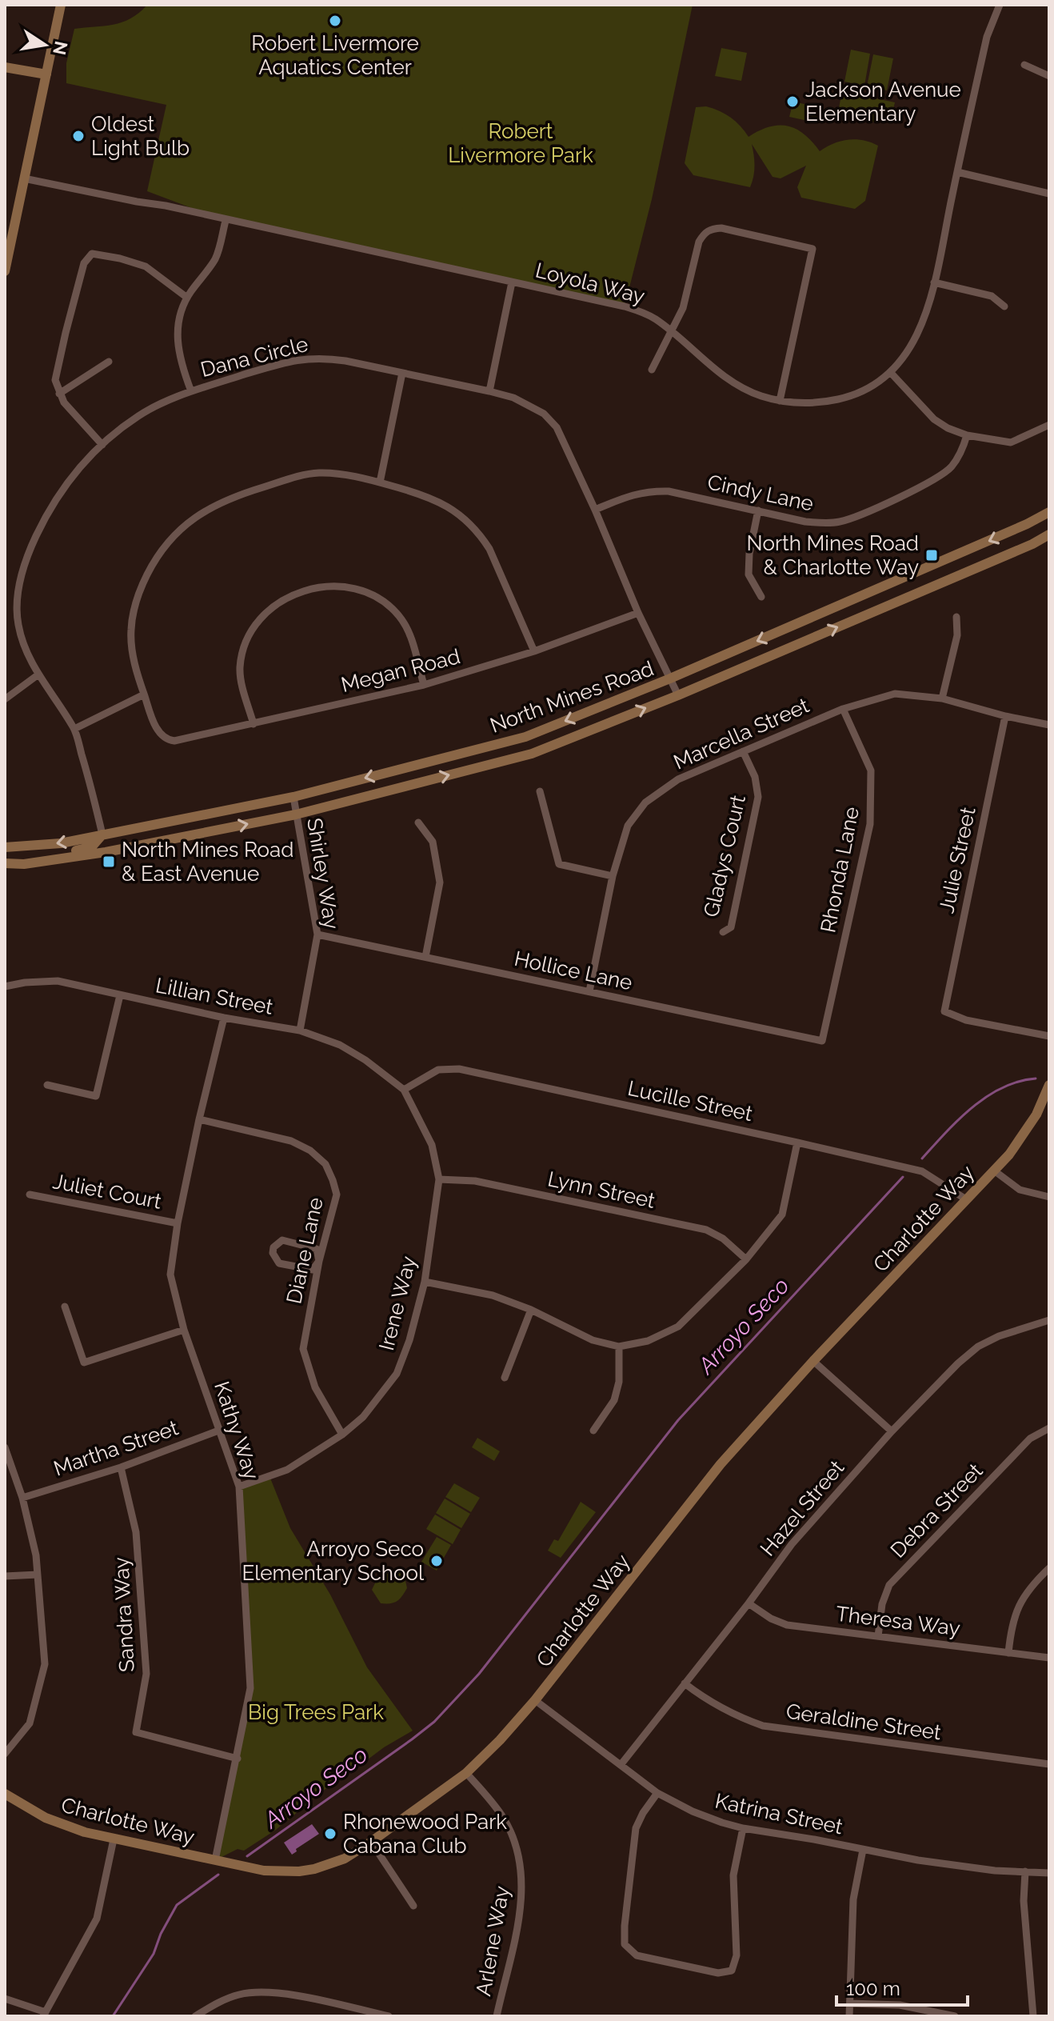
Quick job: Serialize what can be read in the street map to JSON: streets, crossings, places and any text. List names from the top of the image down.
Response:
{
  "streets": {
    "main road": ["North Mines Road", "Charlotte Way"],
    "street": [
      "Loyola Way",
      "Dana Circle",
      "Cindy Lane",
      "Megan Road",
      "Marcella Street",
      "Gladys Court",
      "Julie Street",
      "Rhonda Lane",
      "Shirley Way",
      "Hollice Lane",
      "Lillian Street",
      "Lucille Street",
      "Lynn Street",
      "Juliet Court",
      "Diane Lane",
      "Irene Way",
      "Kathy Way",
      "Martha Street",
      "Hazel Street",
      "Debra Street",
      "Sandra Way",
      "Theresa Way",
      "Geraldine Street",
      "Katrina Street",
      "Arlene Way"
    ]
  },
  "crossings": [
    ["Dana Circle", "Cindy Lane"],
    ["Dana Circle", "Megan Road"],
    ["Dana Circle", "North Mines Road"],
    ["North Mines Road", "Shirley Way"],
    ["Marcella Street", "Gladys Court"],
    ["Marcella Street", "Julie Street"],
    ["Marcella Street", "Rhonda Lane"],
    ["Marcella Street", "Hollice Lane"],
    ["Rhonda Lane", "Hollice Lane"],
    ["Shirley Way", "Hollice Lane"],
    ["Shirley Way", "Lillian Street"],
    ["Lillian Street", "Lucille Street"],
    ["Lillian Street", "Irene Way"],
    ["Lillian Street", "Kathy Way"],
    ["Lucille Street", "Charlotte Way"],
    ["Lucille Street", "Irene Way"],
    ["Lynn Street", "Irene Way"],
    ["Juliet Court", "Kathy Way"],
    ["Charlotte Way", "Kathy Way"],
    ["Charlotte Way", "Katrina Street"],
    ["Charlotte Way", "Arlene Way"],
    ["Diane Lane", "Irene Way"],
    ["Diane Lane", "Kathy Way"],
    ["Irene Way", "Kathy Way"],
    ["Kathy Way", "Martha Street"],
    ["Kathy Way", "Sandra Way"],
    ["Martha Street", "Sandra Way"],
    ["Hazel Street", "Theresa Way"],
    ["Hazel Street", "Geraldine Street"],
    ["Hazel Street", "Katrina Street"],
    ["Debra Street", "Theresa Way"]
  ],
  "water": ["Arroyo Seco"],
  "parks": ["Robert Livermore Park", "Big Trees Park"],
  "places": {
    "other": [
      "Robert Livermore Aquatics Center",
      "Jackson Avenue Elementary",
      "Oldest Light Bulb",
      "Arroyo Seco Elementary School",
      "Rhonewood Park Cabana Club"
    ],
    "transit": ["North Mines Road & Charlotte Way", "North Mines Road & East Avenue"]
  },
  "scale_bar": "100 m",
  "north": "right"
}
